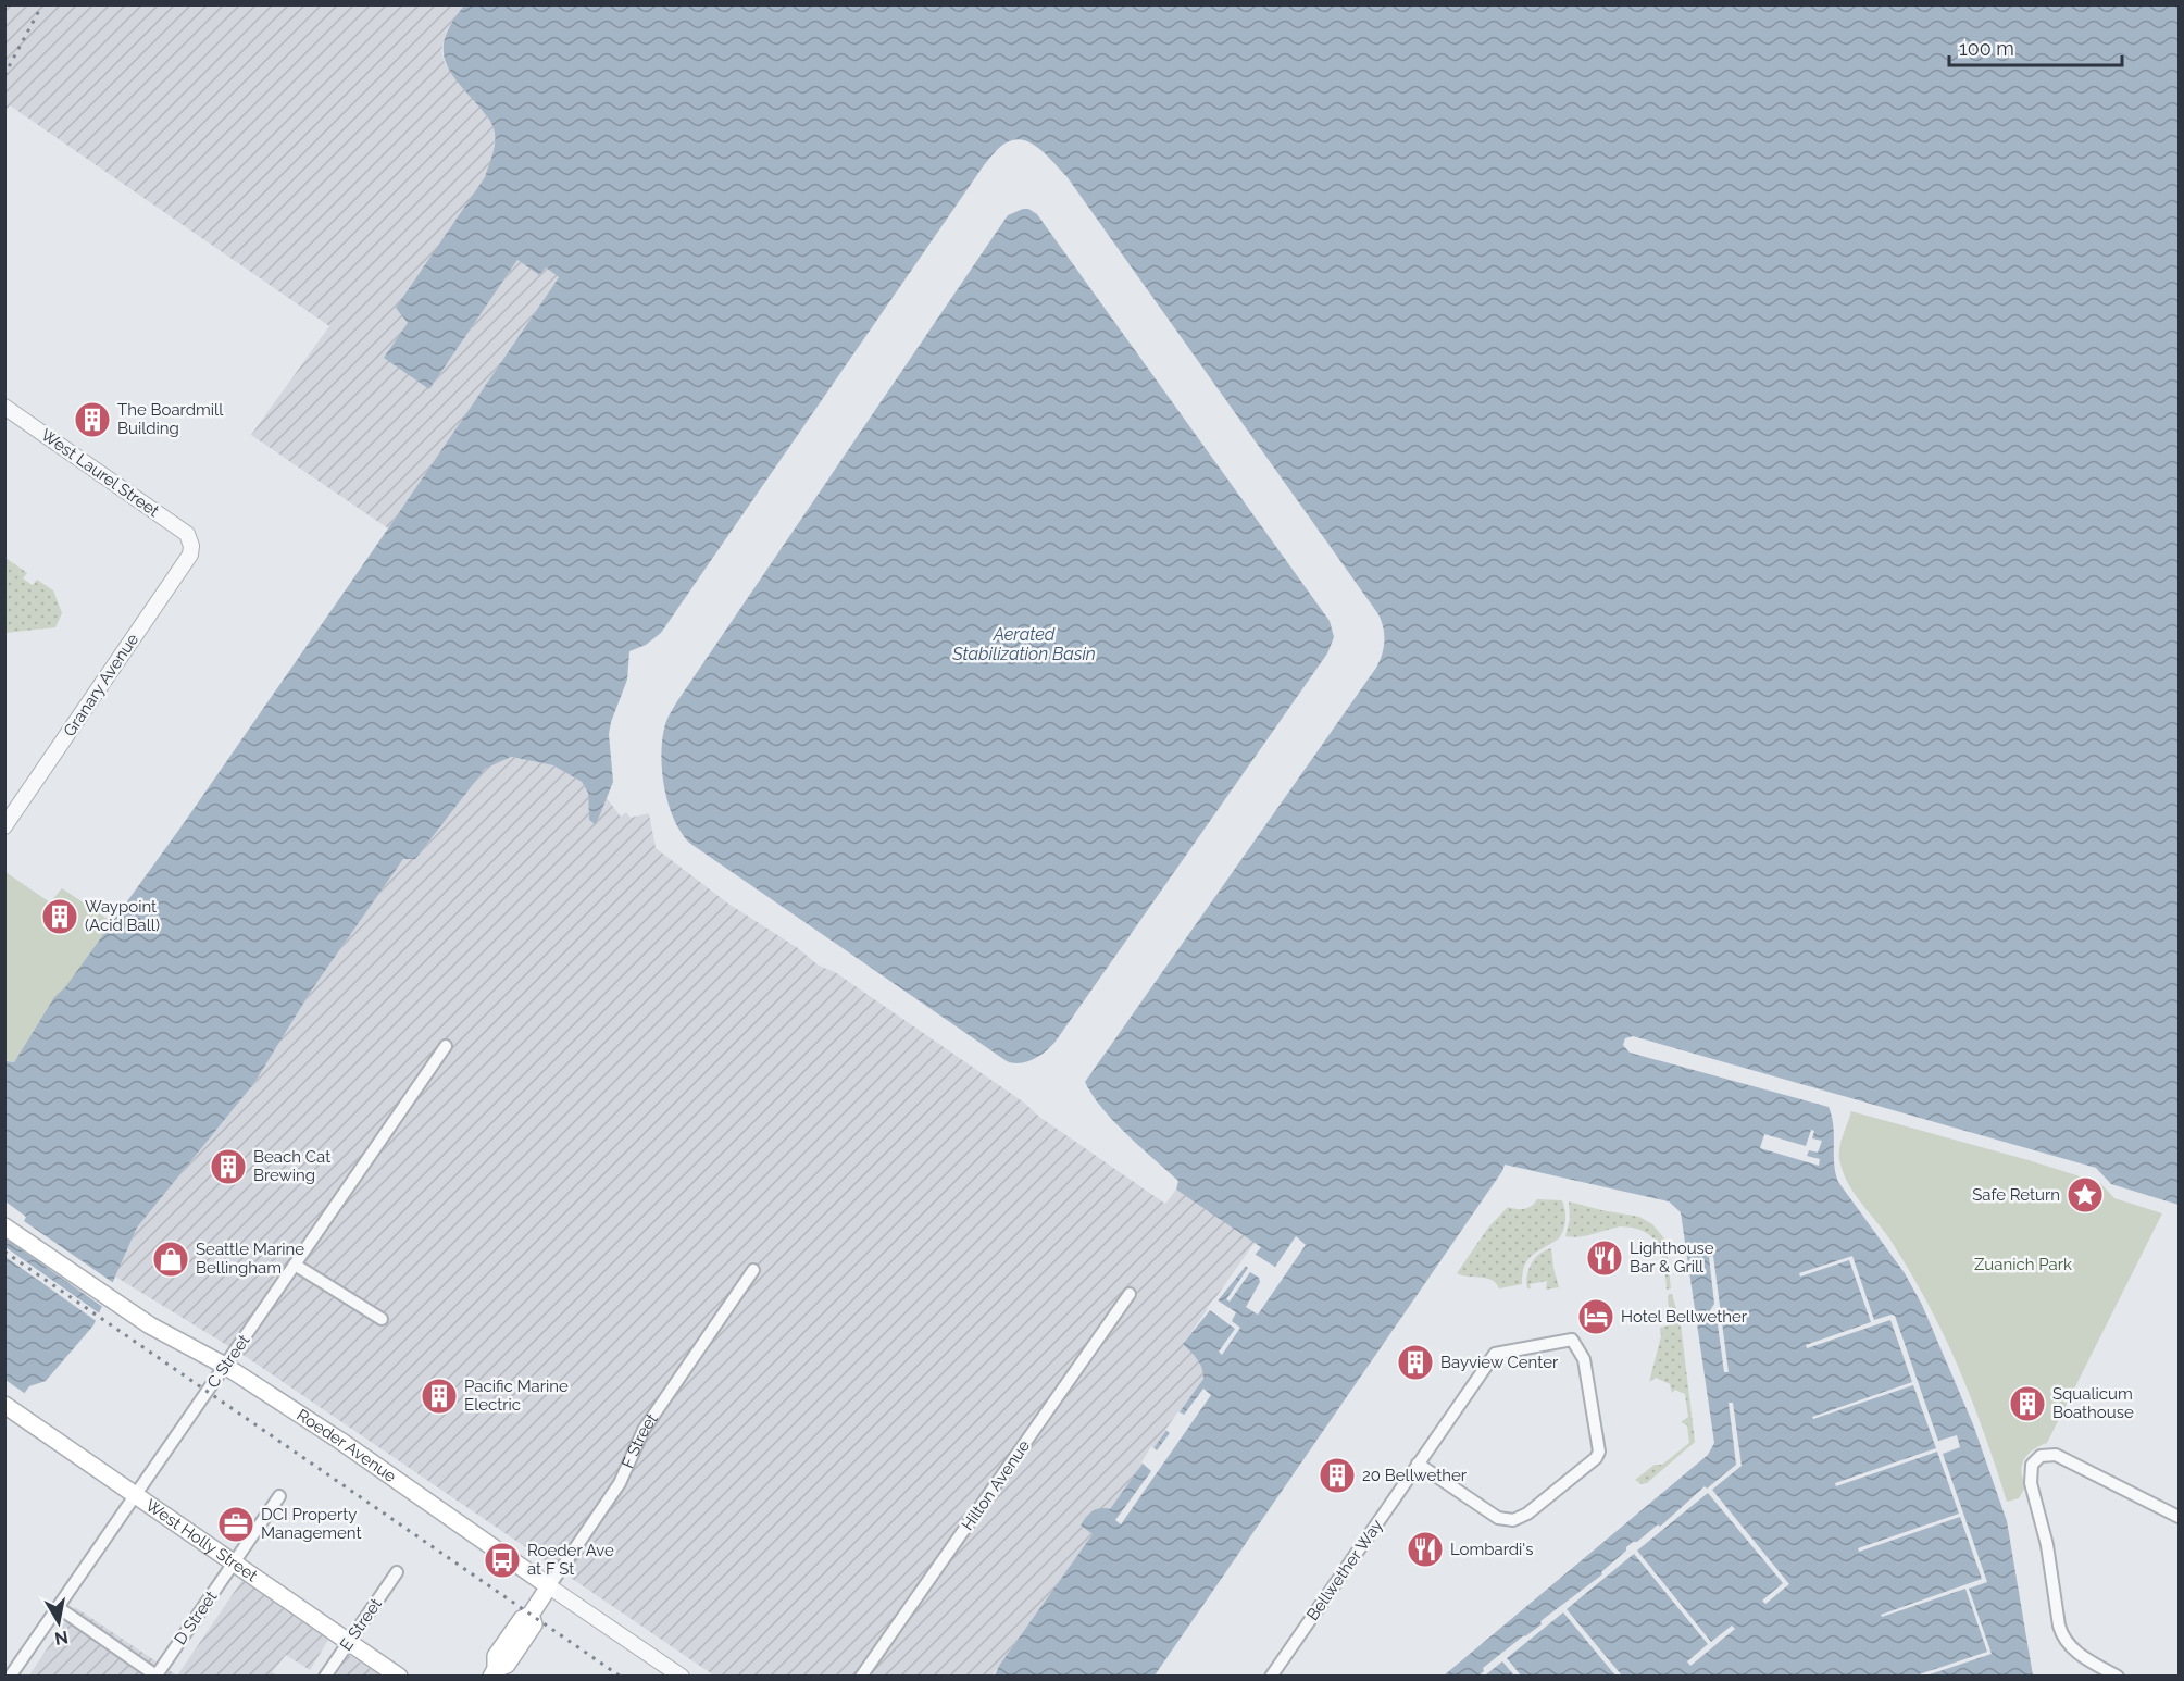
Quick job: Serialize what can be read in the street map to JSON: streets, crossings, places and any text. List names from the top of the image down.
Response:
{
  "streets": {
    "main road": ["F Street", "Roeder Avenue", "West Holly Street"],
    "street": [
      "West Laurel Street",
      "Granary Avenue",
      "C Street",
      "Hilton Avenue",
      "Bellwether Way",
      "D Street",
      "E Street"
    ]
  },
  "crossings": [
    ["West Laurel Street", "Granary Avenue"],
    ["C Street", "Roeder Avenue"],
    ["C Street", "West Holly Street"],
    ["F Street", "Roeder Avenue"],
    ["West Holly Street", "D Street"],
    ["West Holly Street", "E Street"]
  ],
  "water": ["Aerated Stabilization Basin"],
  "parks": ["Zuanich Park"],
  "places": {
    "building": [
      "The Boardmill Building",
      "Waypoint (Acid Ball)",
      "Beach Cat Brewing",
      "Bayview Center",
      "Pacific Marine Electric",
      "Squalicum Boathouse",
      "20 Bellwether"
    ],
    "place": ["Safe Return"],
    "restaurant": ["Lighthouse Bar & Grill", "Lombardi's"],
    "shop": ["Seattle Marine Bellingham"],
    "hotel": ["Hotel Bellwether"],
    "office": ["DCI Property Management"],
    "bus stop": ["Roeder Ave at F St"]
  },
  "scale_bar": "100 m",
  "north": "bottom"
}
